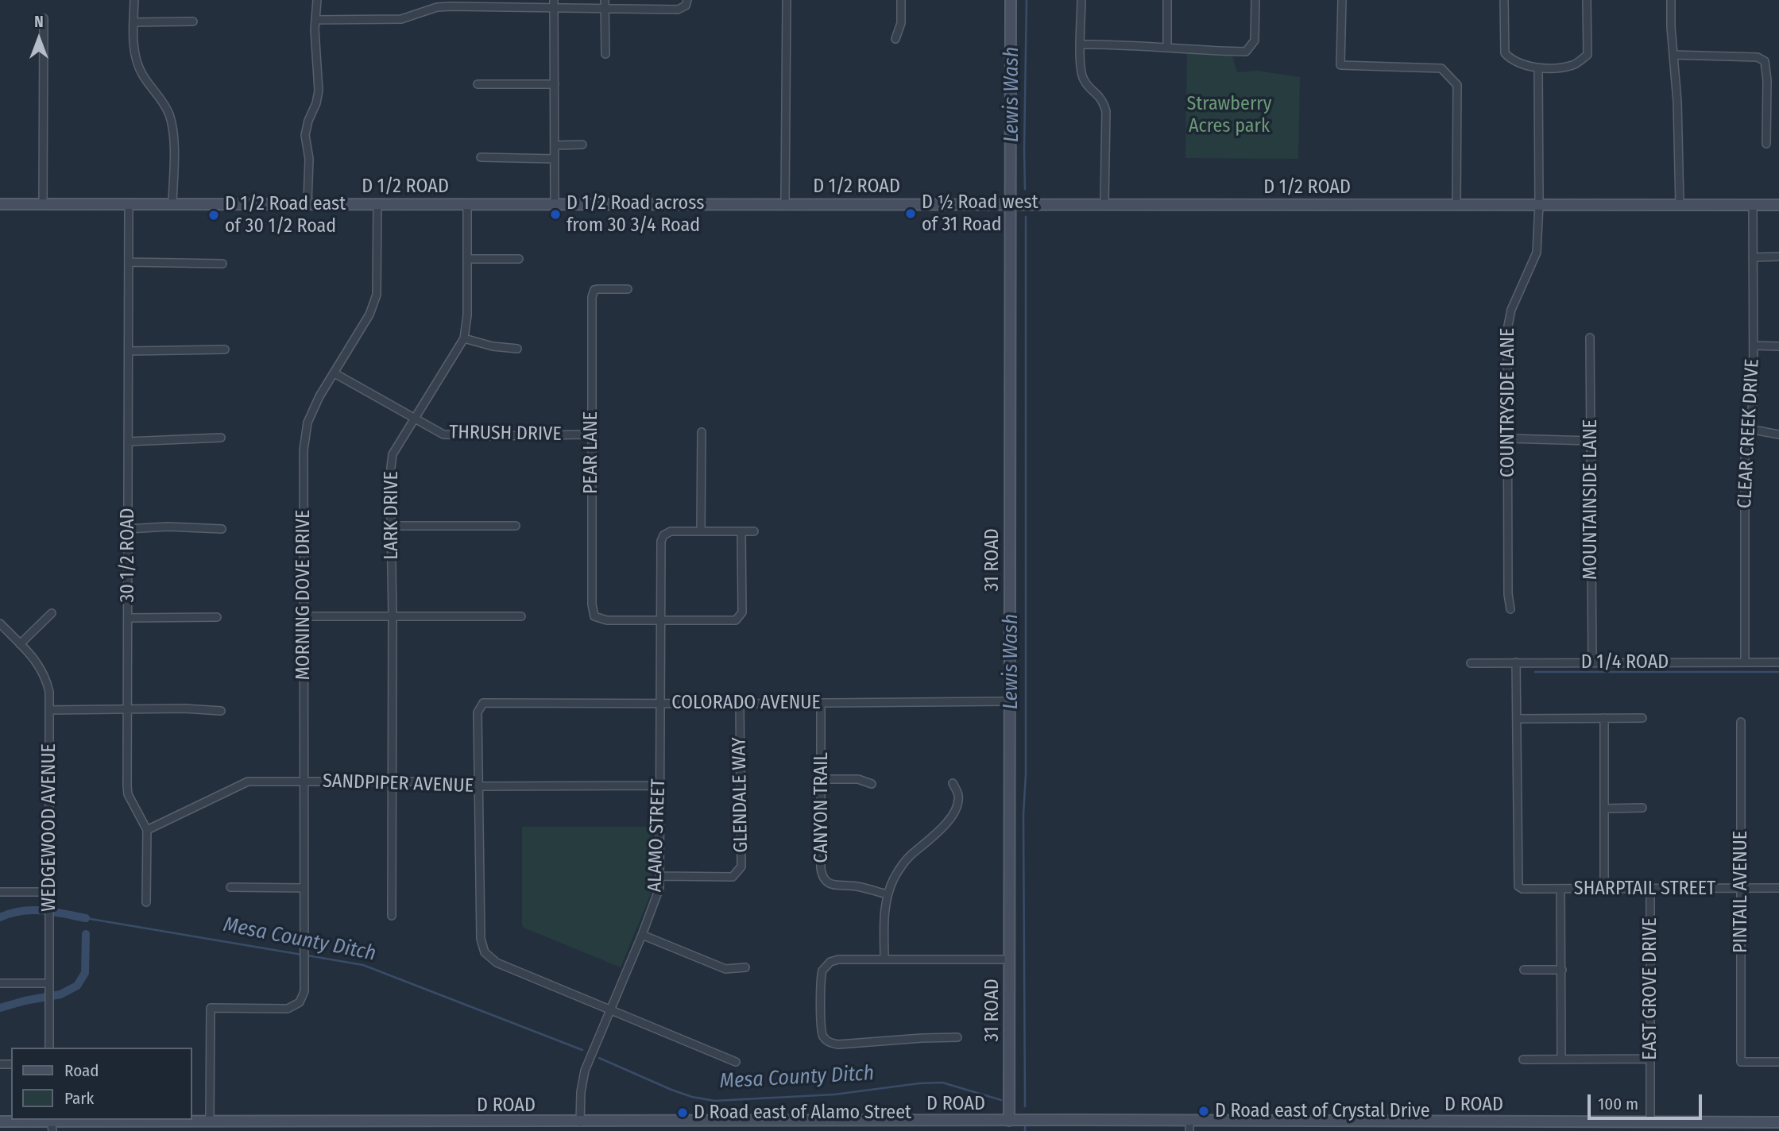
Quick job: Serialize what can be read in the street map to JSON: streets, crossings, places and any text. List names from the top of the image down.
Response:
{
  "streets": {
    "street": [
      "D 1/2 ROAD",
      "COUNTRYSIDE LANE",
      "THRUSH DRIVE",
      "CLEAR CREEK DRIVE",
      "PEAR LANE",
      "MOUNTAINSIDE LANE",
      "LARK DRIVE",
      "30 1/2 ROAD",
      "31 ROAD",
      "MORNING DOVE DRIVE",
      "D 1/4 ROAD",
      "COLORADO AVENUE",
      "SANDPIPER AVENUE",
      "GLENDALE WAY",
      "CANYON TRAIL",
      "WEDGEWOOD AVENUE",
      "ALAMO STREET",
      "SHARPTAIL STREET",
      "PINTAIL AVENUE",
      "EAST GROVE DRIVE",
      "D ROAD"
    ]
  },
  "crossings": [
    ["D 1/2 ROAD", "COUNTRYSIDE LANE"],
    ["D 1/2 ROAD", "CLEAR CREEK DRIVE"],
    ["D 1/2 ROAD", "LARK DRIVE"],
    ["D 1/2 ROAD", "30 1/2 ROAD"],
    ["D 1/2 ROAD", "31 ROAD"],
    ["D 1/2 ROAD", "MORNING DOVE DRIVE"],
    ["THRUSH DRIVE", "PEAR LANE"],
    ["THRUSH DRIVE", "LARK DRIVE"],
    ["THRUSH DRIVE", "MORNING DOVE DRIVE"],
    ["CLEAR CREEK DRIVE", "D 1/4 ROAD"],
    ["PEAR LANE", "ALAMO STREET"],
    ["MOUNTAINSIDE LANE", "D 1/4 ROAD"],
    ["LARK DRIVE", "SANDPIPER AVENUE"],
    ["30 1/2 ROAD", "SANDPIPER AVENUE"],
    ["31 ROAD", "COLORADO AVENUE"],
    ["31 ROAD", "D ROAD"],
    ["MORNING DOVE DRIVE", "SANDPIPER AVENUE"],
    ["MORNING DOVE DRIVE", "D ROAD"],
    ["COLORADO AVENUE", "SANDPIPER AVENUE"],
    ["COLORADO AVENUE", "GLENDALE WAY"],
    ["COLORADO AVENUE", "CANYON TRAIL"],
    ["COLORADO AVENUE", "ALAMO STREET"],
    ["SANDPIPER AVENUE", "ALAMO STREET"],
    ["GLENDALE WAY", "ALAMO STREET"],
    ["ALAMO STREET", "D ROAD"],
    ["SHARPTAIL STREET", "PINTAIL AVENUE"],
    ["SHARPTAIL STREET", "EAST GROVE DRIVE"],
    ["EAST GROVE DRIVE", "D ROAD"]
  ],
  "water": ["Lewis Wash", "Mesa County Ditch"],
  "parks": ["Strawberry Acres park"],
  "places": [
    "D ½ Road west of 31 Road",
    "D 1/2 Road across from 30 3/4 Road",
    "D 1/2 Road east of 30 1/2 Road",
    "D Road east of Crystal Drive",
    "D Road east of Alamo Street"
  ],
  "legend": ["Road", "Park"],
  "scale_bar": "100 m",
  "north": "top"
}
